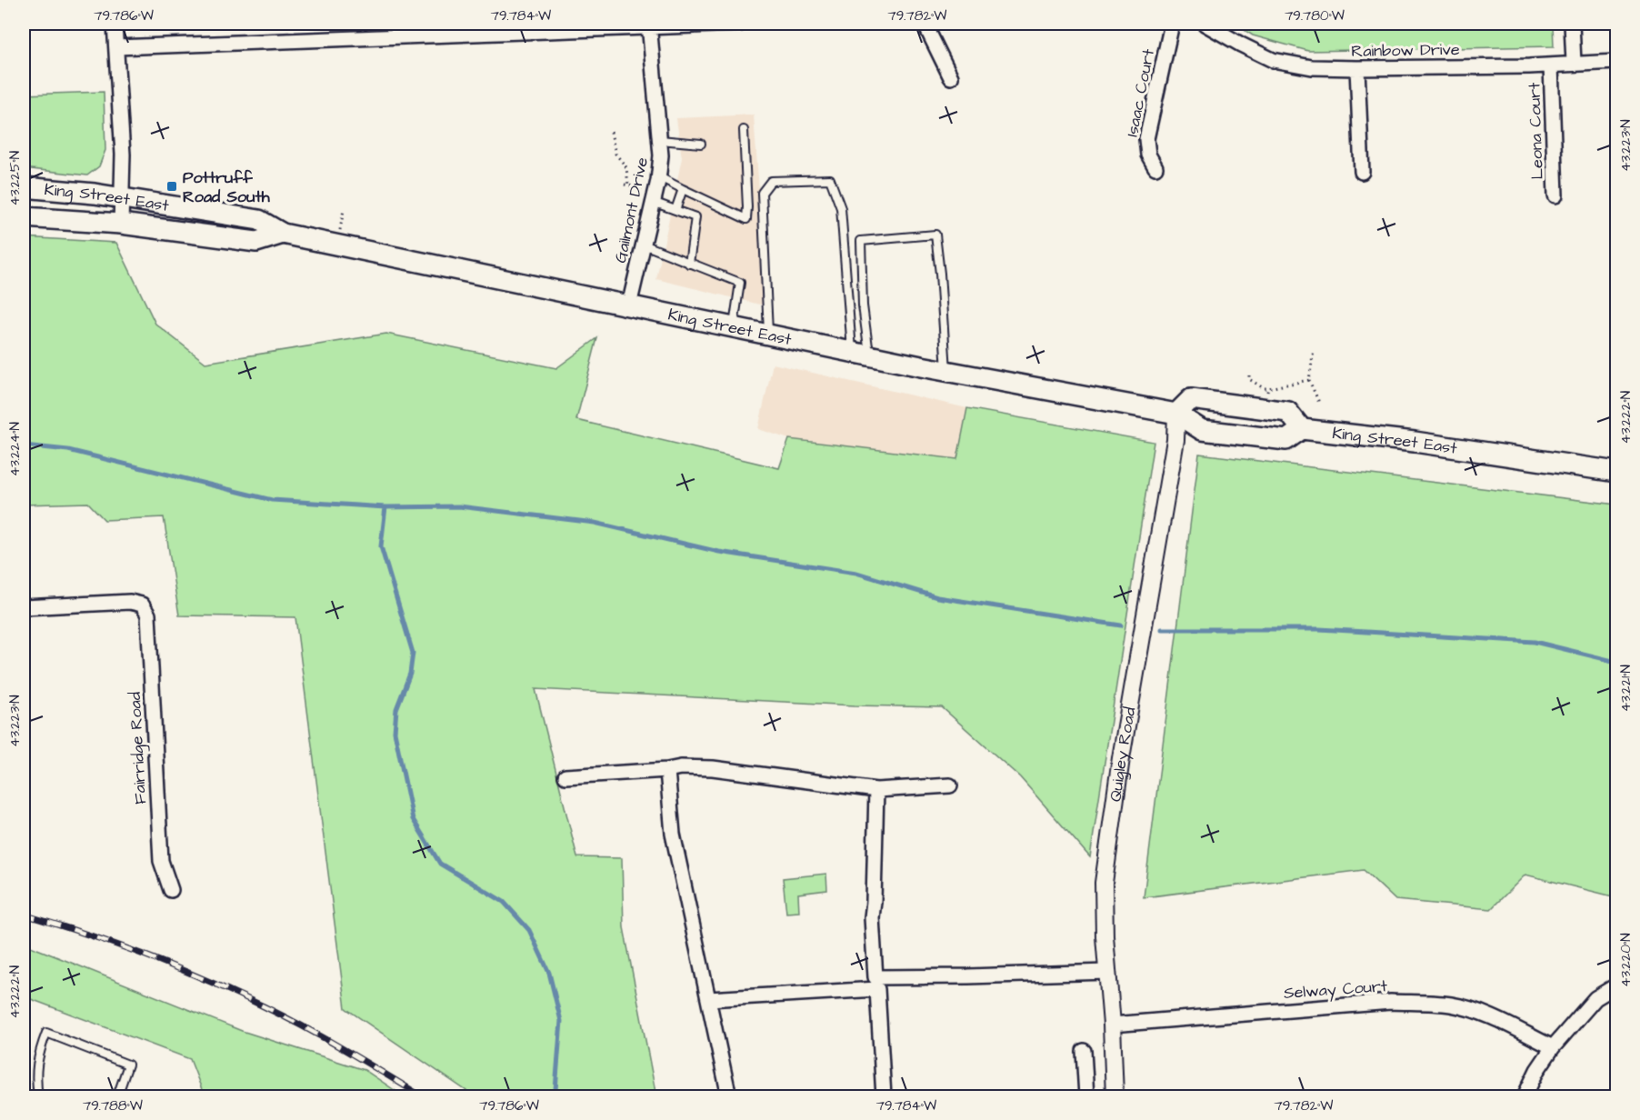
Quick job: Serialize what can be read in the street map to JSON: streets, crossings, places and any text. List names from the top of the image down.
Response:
{
  "streets": {
    "main road": ["King Street East"],
    "street": [
      "Rainbow Drive",
      "Isaac Court",
      "Leona Court",
      "Gailmont Drive",
      "Fairridge Road",
      "Quigley Road",
      "Selway Court"
    ]
  },
  "crossings": [
    ["Rainbow Drive", "Leona Court"],
    ["King Street East", "Gailmont Drive"],
    ["King Street East", "Quigley Road"],
    ["Quigley Road", "Selway Court"]
  ],
  "places": {
    "transit": ["Pottruff Road South"]
  },
  "coordinates": [
    "79.786°W",
    "79.784°W",
    "79.782°W",
    "79.780°W",
    "43.223°N",
    "43.225°N",
    "43.222°N",
    "43.224°N",
    "43.221°N",
    "43.220°N",
    "79.788°W"
  ]
}
